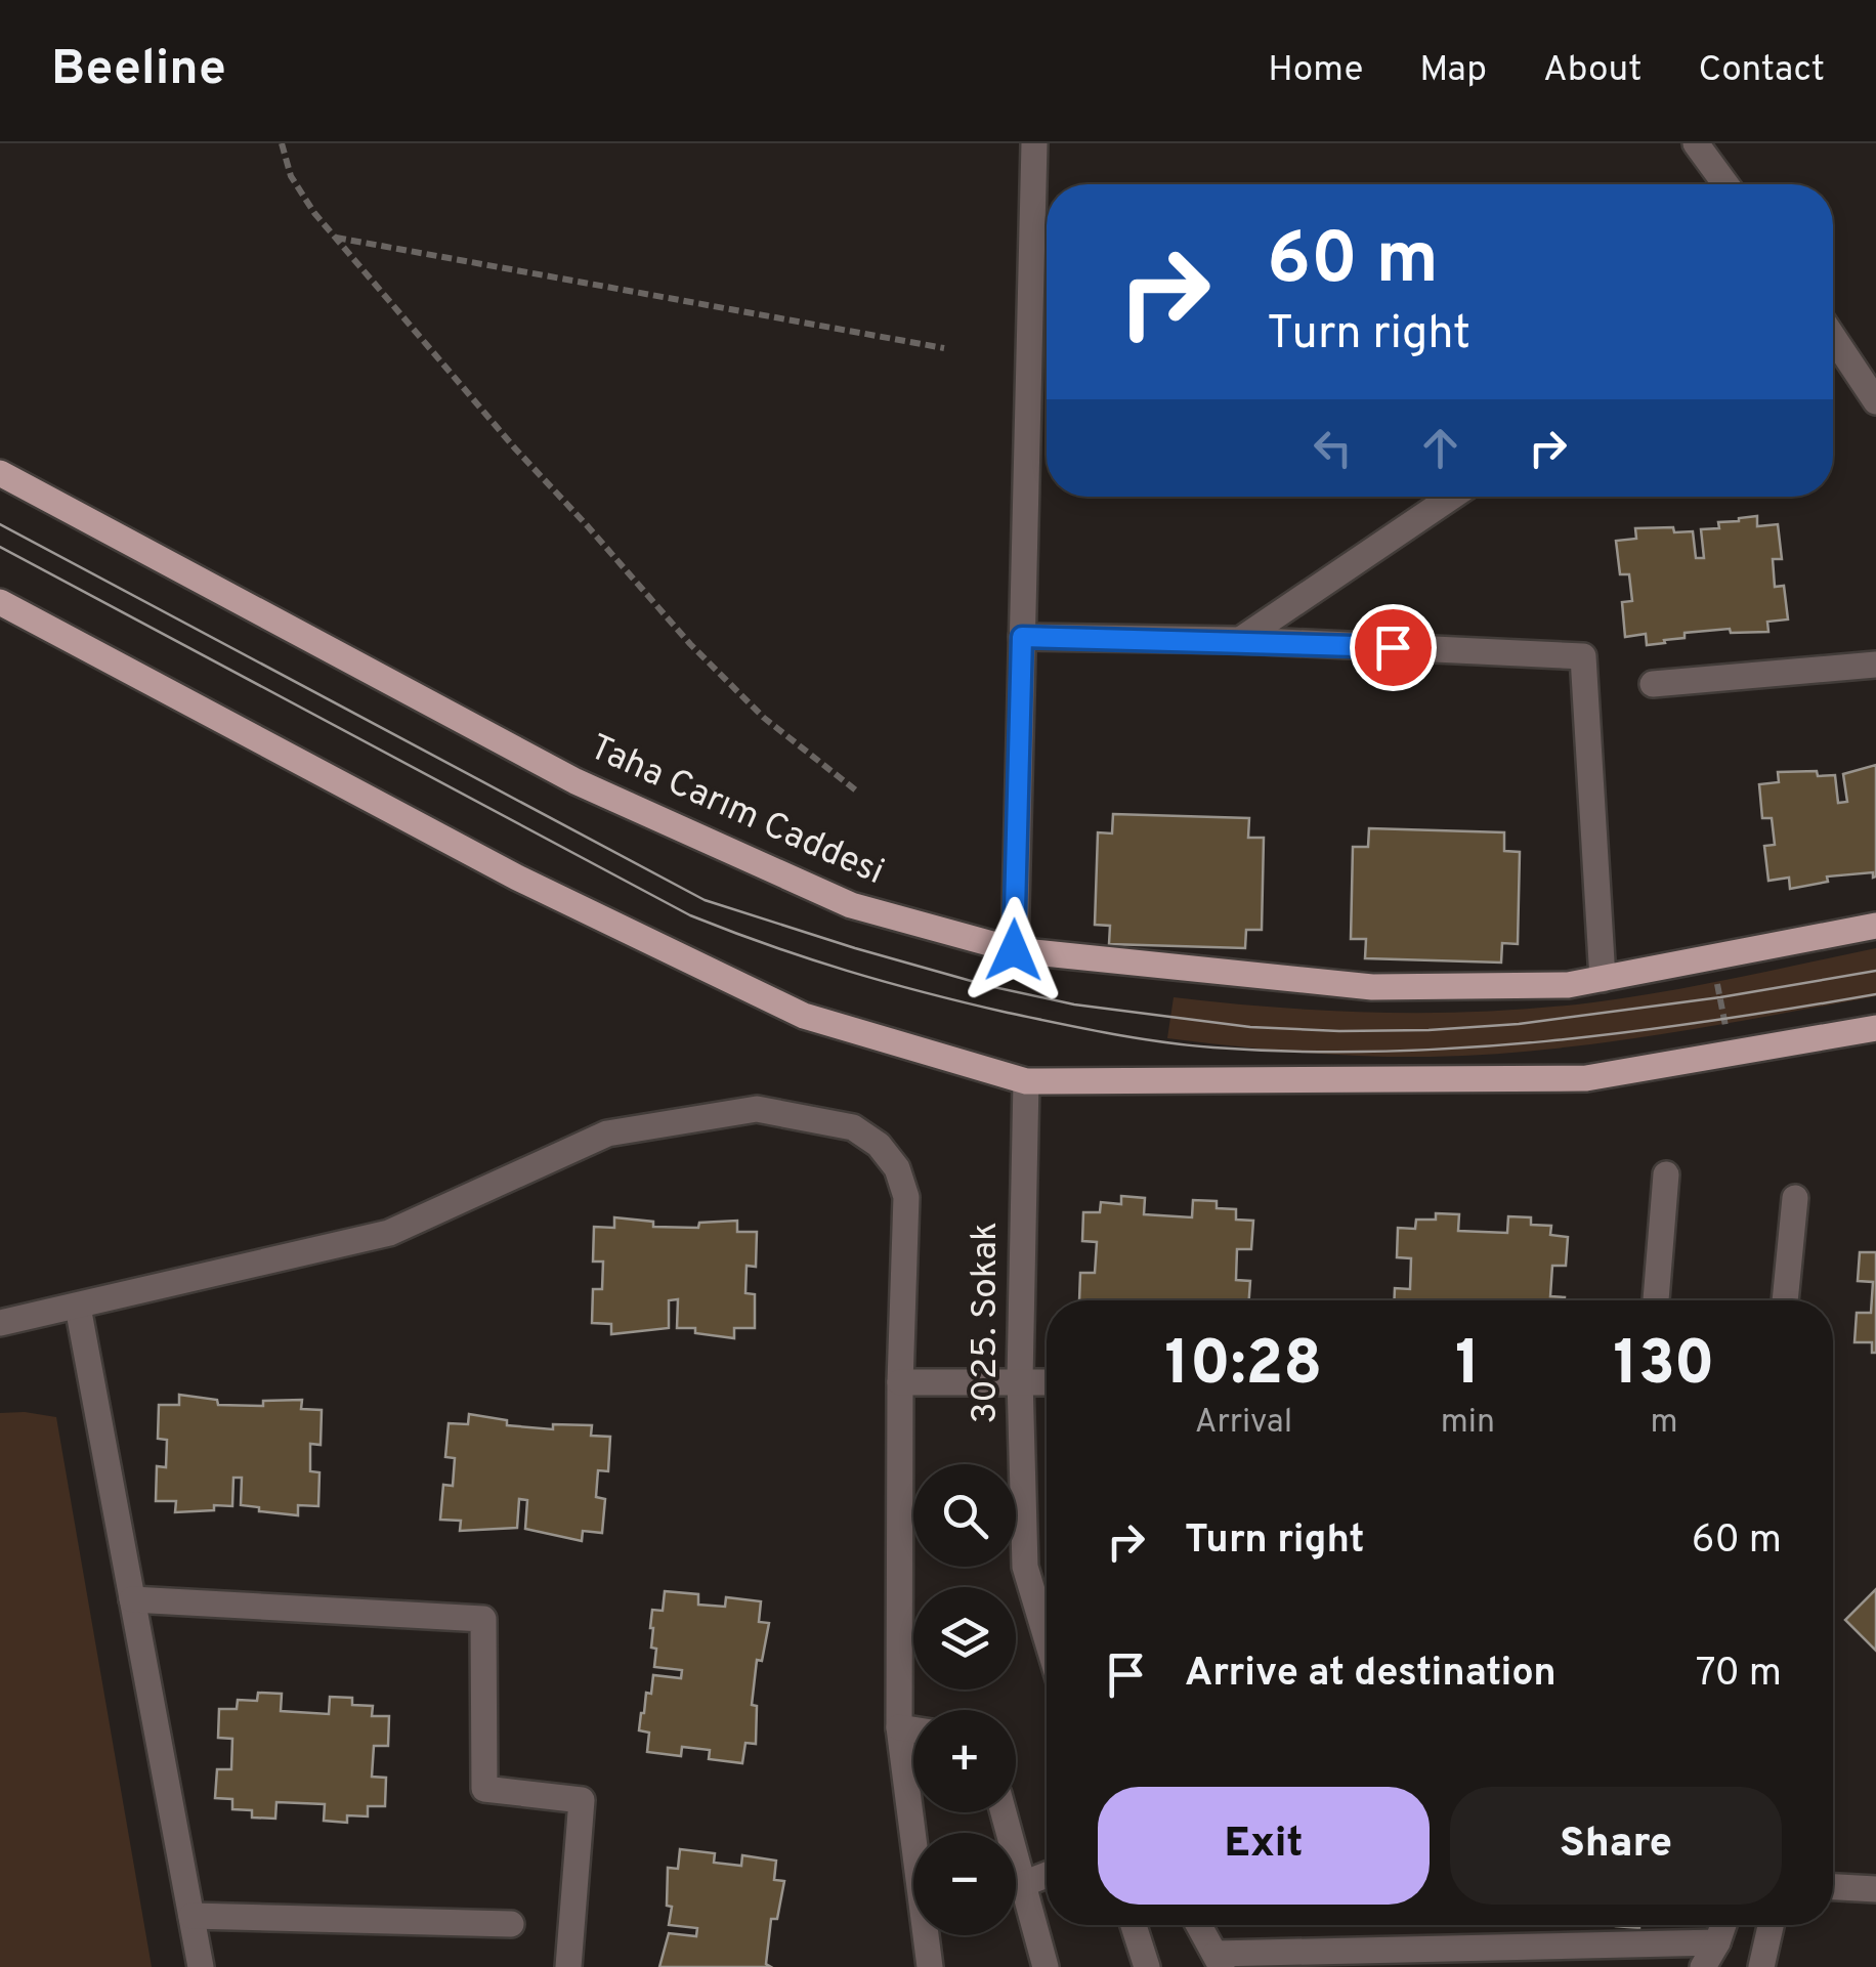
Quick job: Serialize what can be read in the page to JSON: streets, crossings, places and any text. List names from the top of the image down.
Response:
{
  "streets": {
    "main road": ["Taha Carım Caddesi"],
    "street": ["3025. Sokak"]
  },
  "page": {
    "header": "Beeline",
    "nav": [
      "Home",
      "Map",
      "About",
      "Contact"
    ],
    "turn": ["60 m", "Turn right"],
    "eta": [
      "10:28",
      "Arrival",
      "1",
      "min",
      "130",
      "m"
    ],
    "map_buttons": ["+", "−"],
    "list": [
      {
        "name": "Turn right",
        "value": "60 m"
      },
      {
        "name": "Arrive at destination",
        "value": "70 m"
      }
    ],
    "buttons": ["Exit", "Share"]
  }
}
